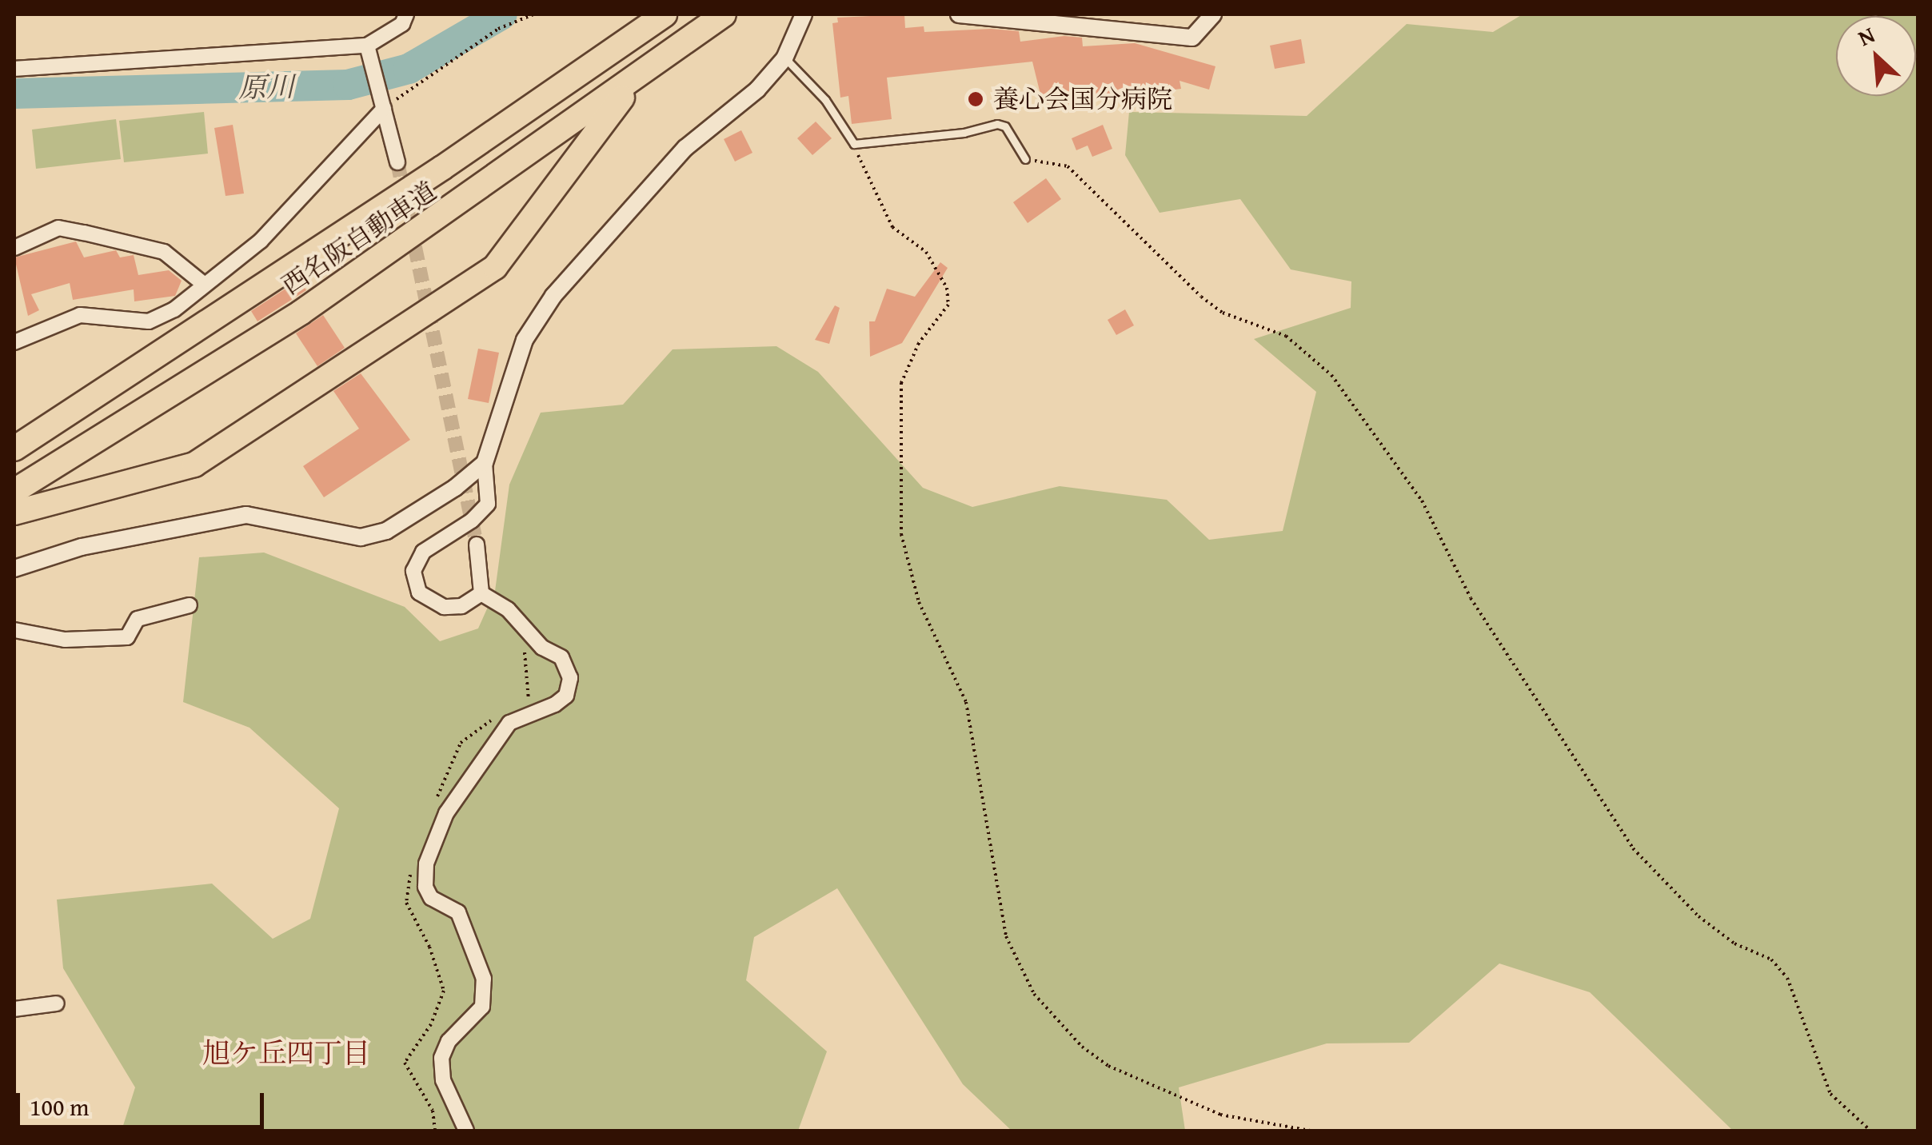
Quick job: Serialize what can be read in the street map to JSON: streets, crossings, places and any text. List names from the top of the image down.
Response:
{
  "streets": {
    "highway": ["西名阪自動車道"]
  },
  "districts": ["旭ケ丘四丁目"],
  "water": ["原川"],
  "places": ["養心会国分病院"],
  "scale_bar": "100 m",
  "north": "top left"
}
